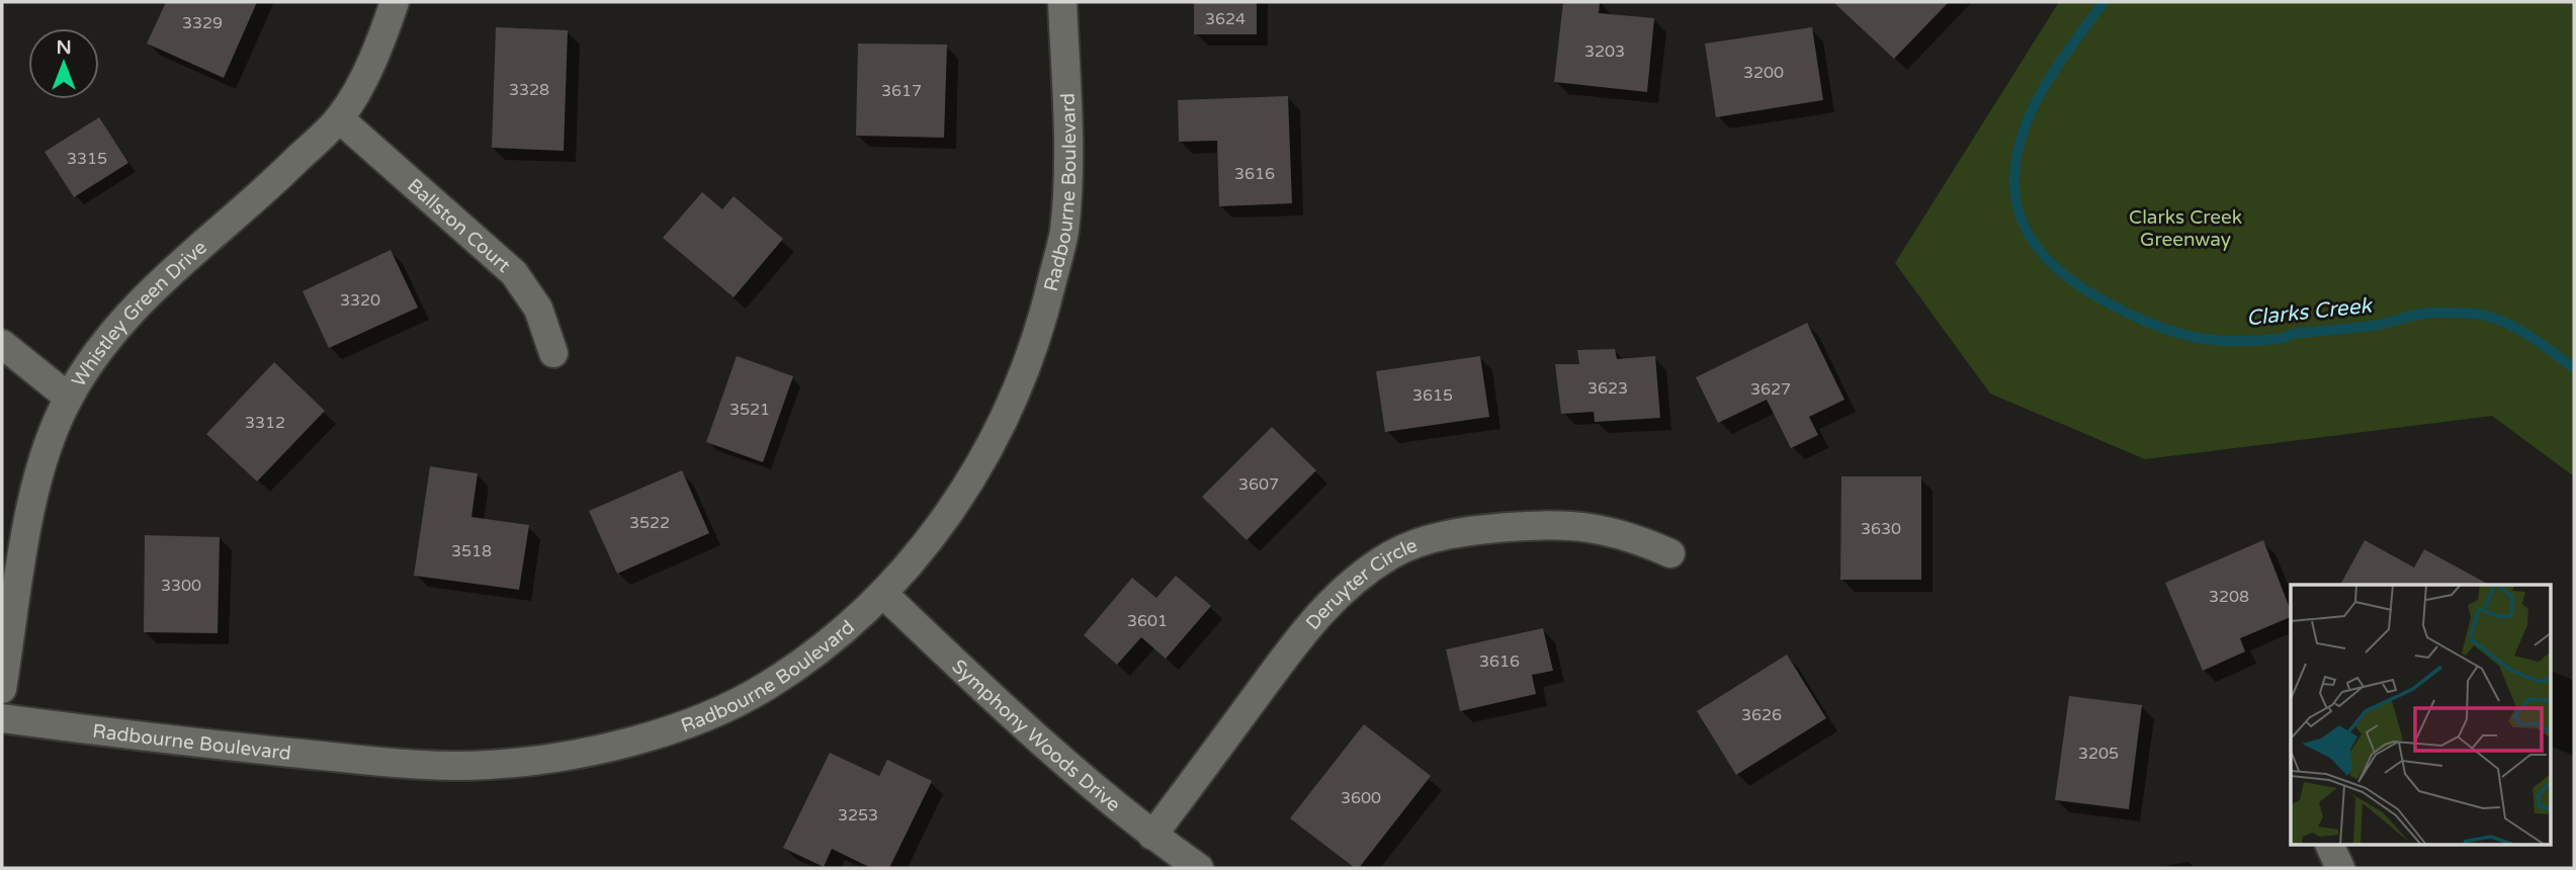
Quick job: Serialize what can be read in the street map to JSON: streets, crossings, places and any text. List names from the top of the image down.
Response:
{
  "streets": {
    "street": [
      "Radbourne Boulevard",
      "Ballston Court",
      "Whistley Green Drive",
      "Deruyter Circle",
      "Symphony Woods Drive"
    ]
  },
  "crossings": [
    ["Radbourne Boulevard", "Symphony Woods Drive"],
    ["Ballston Court", "Whistley Green Drive"],
    ["Deruyter Circle", "Symphony Woods Drive"]
  ],
  "water": ["Clarks Creek"],
  "parks": ["Clarks Creek Greenway"],
  "house_numbers": [
    "3624",
    "3329",
    "3203",
    "3200",
    "3328",
    "3617",
    "3315",
    "3616",
    "3320",
    "3623",
    "3627",
    "3615",
    "3521",
    "3312",
    "3607",
    "3522",
    "3630",
    "3518",
    "3300",
    "3208",
    "3601",
    "3616",
    "3626",
    "3205",
    "3600",
    "3253"
  ],
  "north": "top"
}
